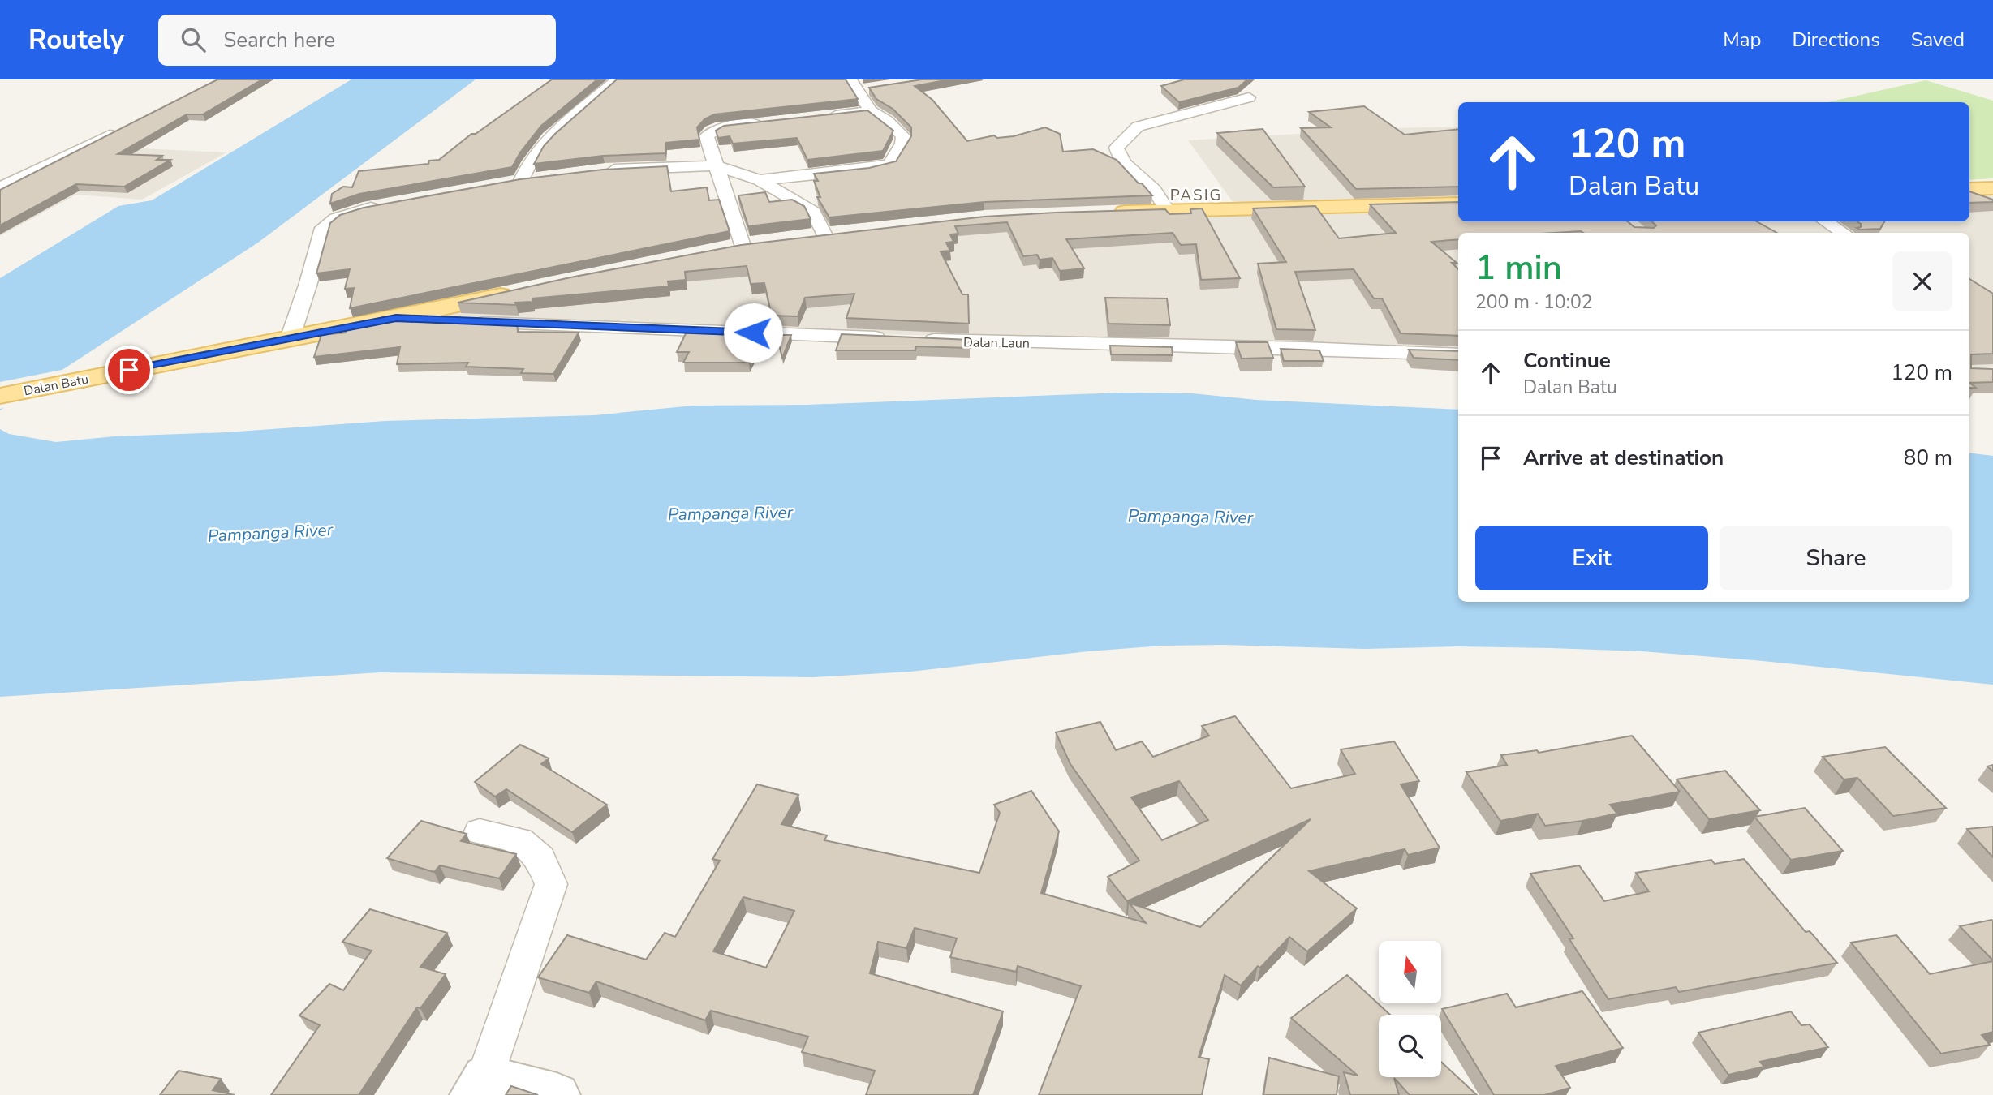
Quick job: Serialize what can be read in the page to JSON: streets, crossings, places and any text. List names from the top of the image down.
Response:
{
  "streets": {
    "main road": ["Dalan Batu"],
    "street": ["Dalan Laun"]
  },
  "districts": ["PASIG"],
  "water": ["Pampanga River"],
  "north": "top",
  "page": {
    "header": "Routely",
    "search": "Search here",
    "nav": ["Map", "Directions", "Saved"],
    "turn": ["120 m", "Dalan Batu"],
    "heading": ["1 min", "200 m · 10:02"],
    "list": [
      {
        "name": "Continue",
        "note": "Dalan Batu",
        "value": "120 m"
      },
      {
        "name": "Arrive at destination",
        "value": "80 m"
      }
    ],
    "buttons": ["Exit", "Share"]
  }
}
